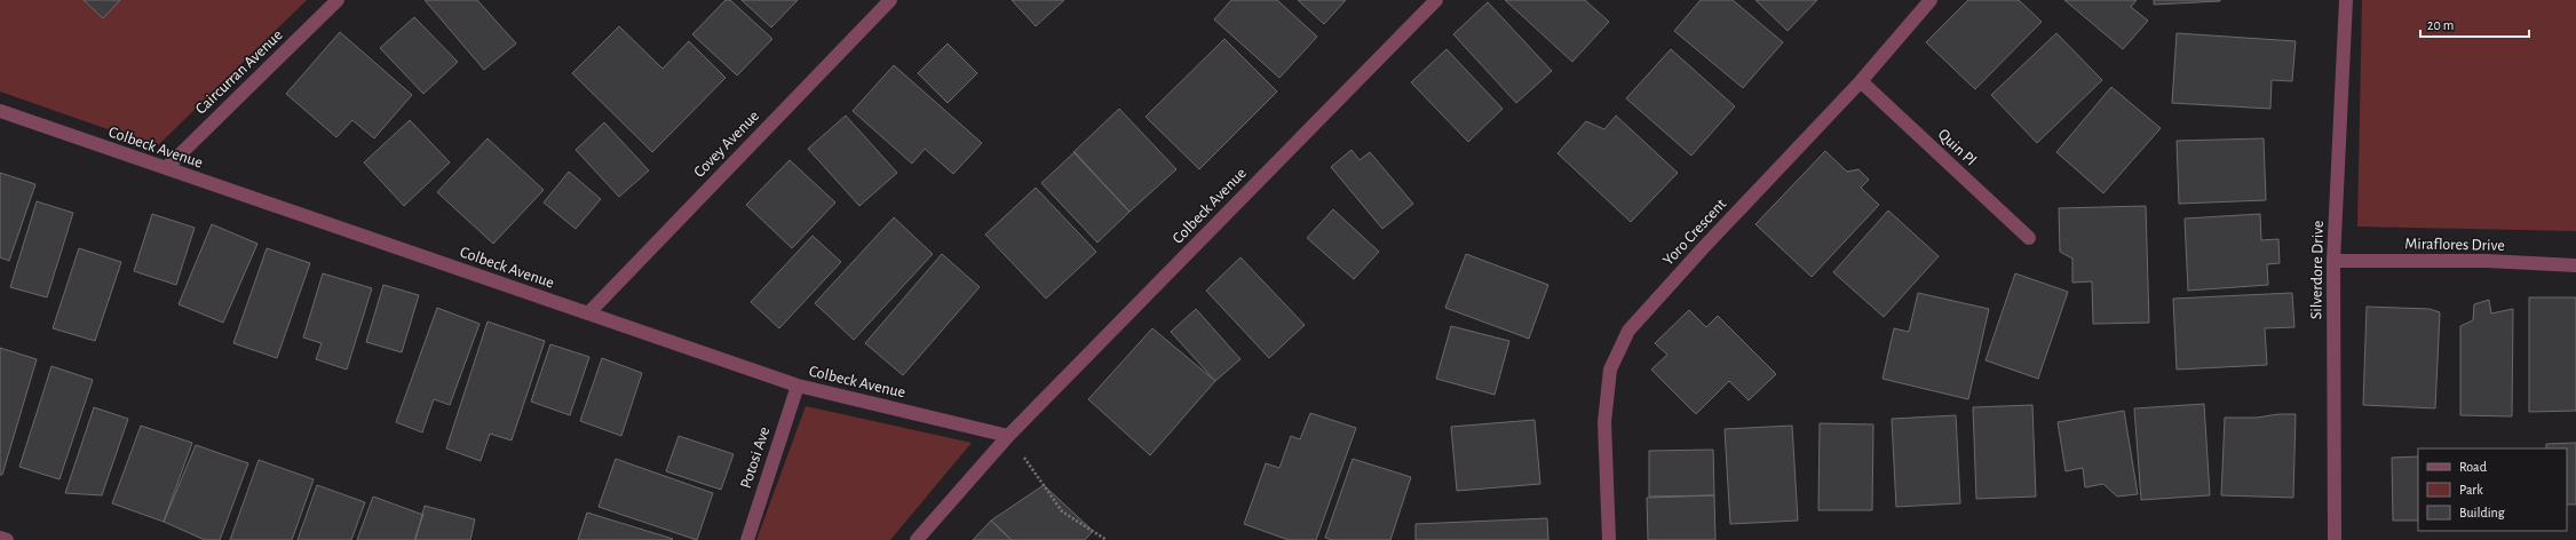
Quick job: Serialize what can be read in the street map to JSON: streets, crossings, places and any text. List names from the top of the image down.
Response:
{
  "streets": {
    "street": [
      "Caircurran Avenue",
      "Covey Avenue",
      "Colbeck Avenue",
      "Quin Pl",
      "Yoro Crescent",
      "Miraflores Drive",
      "Silverdore Drive",
      "Potosi Ave"
    ]
  },
  "crossings": [
    ["Caircurran Avenue", "Colbeck Avenue"],
    ["Covey Avenue", "Colbeck Avenue"],
    ["Colbeck Avenue", "Potosi Ave"],
    ["Quin Pl", "Yoro Crescent"],
    ["Miraflores Drive", "Silverdore Drive"]
  ],
  "legend": ["Road", "Park", "Building"],
  "scale_bar": "20 m"
}
